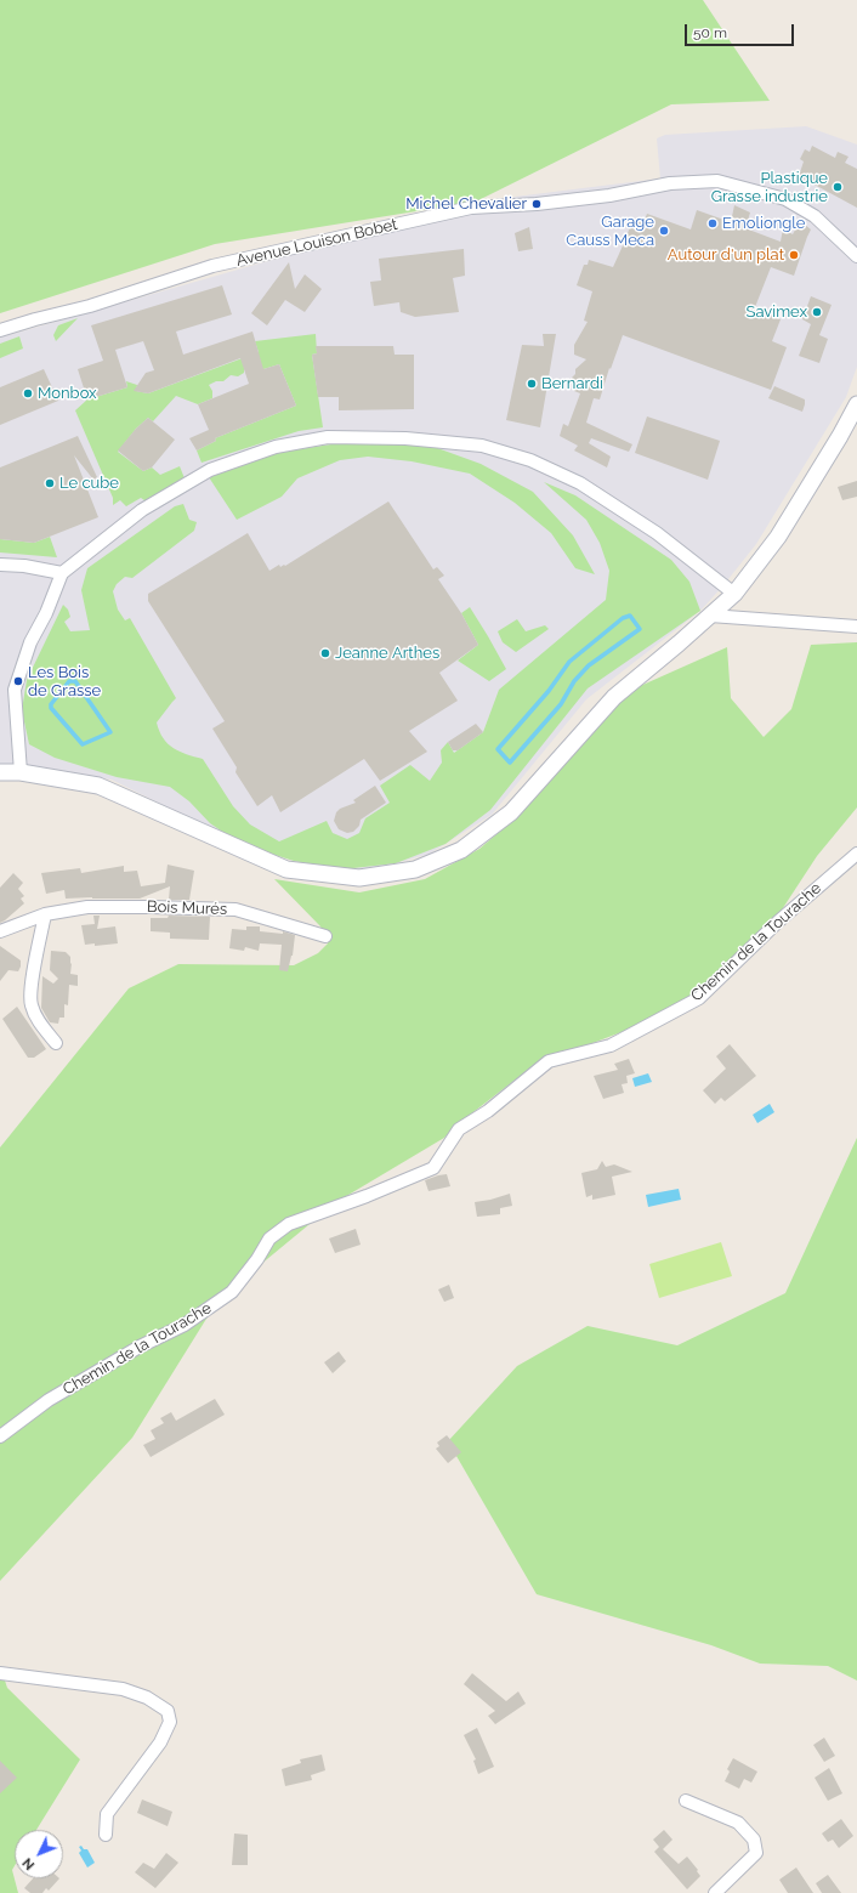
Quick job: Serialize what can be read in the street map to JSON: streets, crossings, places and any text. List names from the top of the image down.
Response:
{
  "streets": {
    "street": ["Avenue Louison Bobet", "Bois Murés", "Chemin de la Tourache"]
  },
  "places": [
    "Plastique Grasse industrie",
    "Michel Chevalier",
    "Emoliongle",
    "Garage Causs Meca",
    "Autour d'un plat",
    "Savimex",
    "Bernardi",
    "Monbox",
    "Le cube",
    "Jeanne Arthes",
    "Les Bois de Grasse"
  ],
  "scale_bar": "50 m",
  "north": "bottom left"
}
